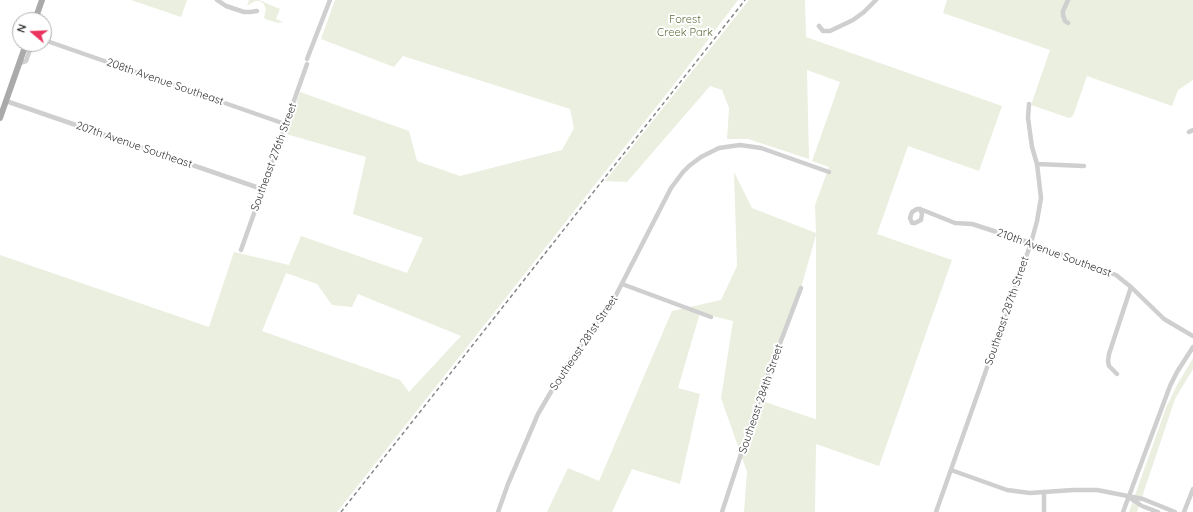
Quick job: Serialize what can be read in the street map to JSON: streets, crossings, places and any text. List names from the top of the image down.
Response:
{
  "streets": {
    "street": [
      "208th Avenue Southeast",
      "207th Avenue Southeast",
      "Southeast 276th Street",
      "210th Avenue Southeast",
      "Southeast 287th Street",
      "Southeast 281st Street",
      "Southeast 284th Street"
    ]
  },
  "crossings": [
    ["208th Avenue Southeast", "Southeast 276th Street"],
    ["207th Avenue Southeast", "Southeast 276th Street"],
    ["210th Avenue Southeast", "Southeast 287th Street"]
  ],
  "parks": ["Forest Creek Park"],
  "north": "left"
}
